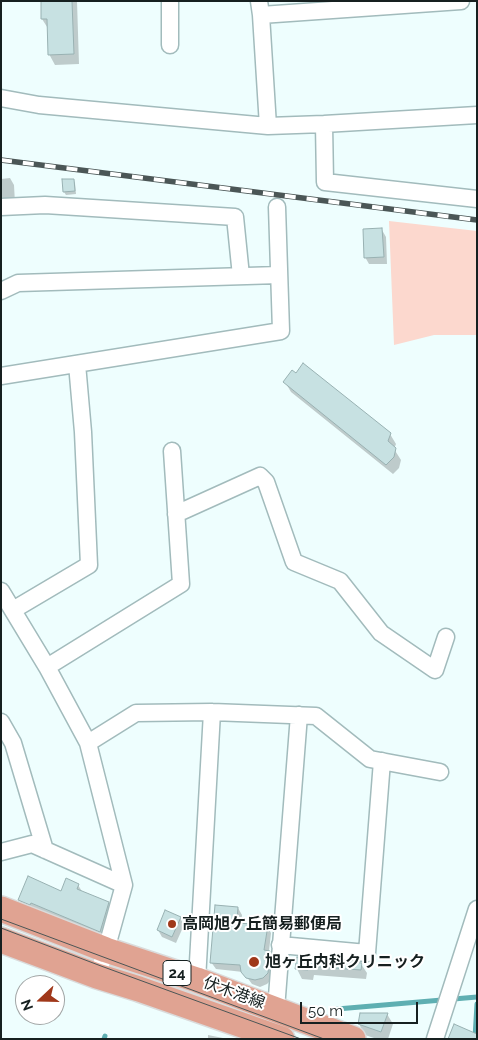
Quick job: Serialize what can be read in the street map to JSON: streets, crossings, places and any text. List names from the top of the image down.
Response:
{
  "streets": {
    "main road": ["24", "伏木港線"]
  },
  "places": ["高岡旭ケ丘簡易郵便局", "旭ヶ丘内科クリニック"],
  "scale_bar": "50 m",
  "north": "left"
}
